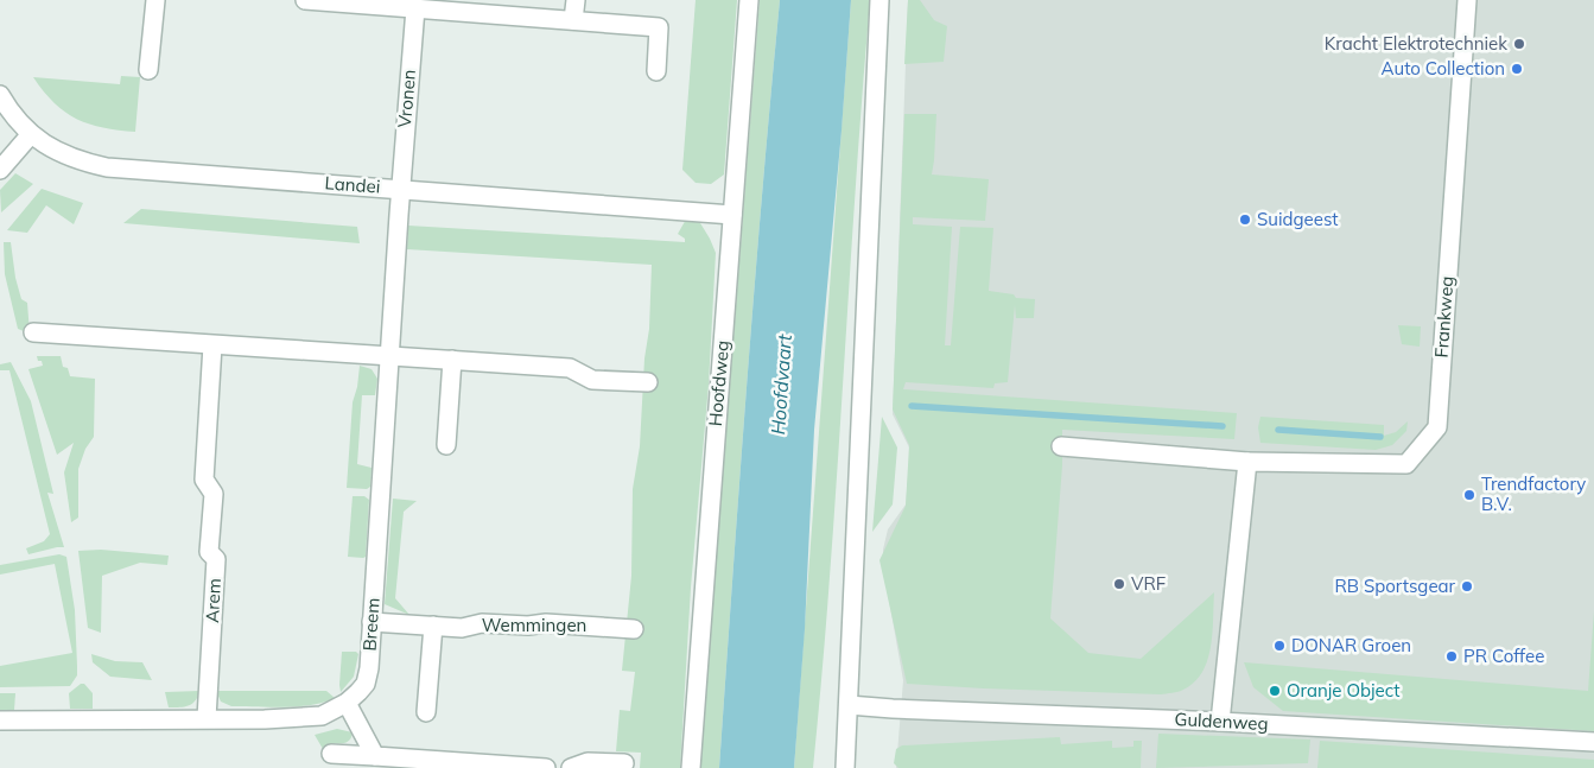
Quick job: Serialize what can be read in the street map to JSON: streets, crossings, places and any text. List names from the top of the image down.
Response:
{
  "streets": {
    "street": [
      "Vronen",
      "Landei",
      "Frankweg",
      "Hoofdweg",
      "Arem",
      "Breem",
      "Wemmingen",
      "Guldenweg"
    ]
  },
  "crossings": [
    ["Vronen", "Landei"],
    ["Vronen", "Breem"],
    ["Landei", "Hoofdweg"],
    ["Landei", "Breem"],
    ["Arem", "Breem"],
    ["Breem", "Wemmingen"]
  ],
  "water": ["Hoofdvaart"],
  "places": [
    "Kracht Elektrotechniek",
    "Auto Collection",
    "Suidgeest",
    "Trendfactory B.V.",
    "VRF",
    "RB Sportsgear",
    "DONAR Groen",
    "PR Coffee",
    "Oranje Object"
  ]
}
